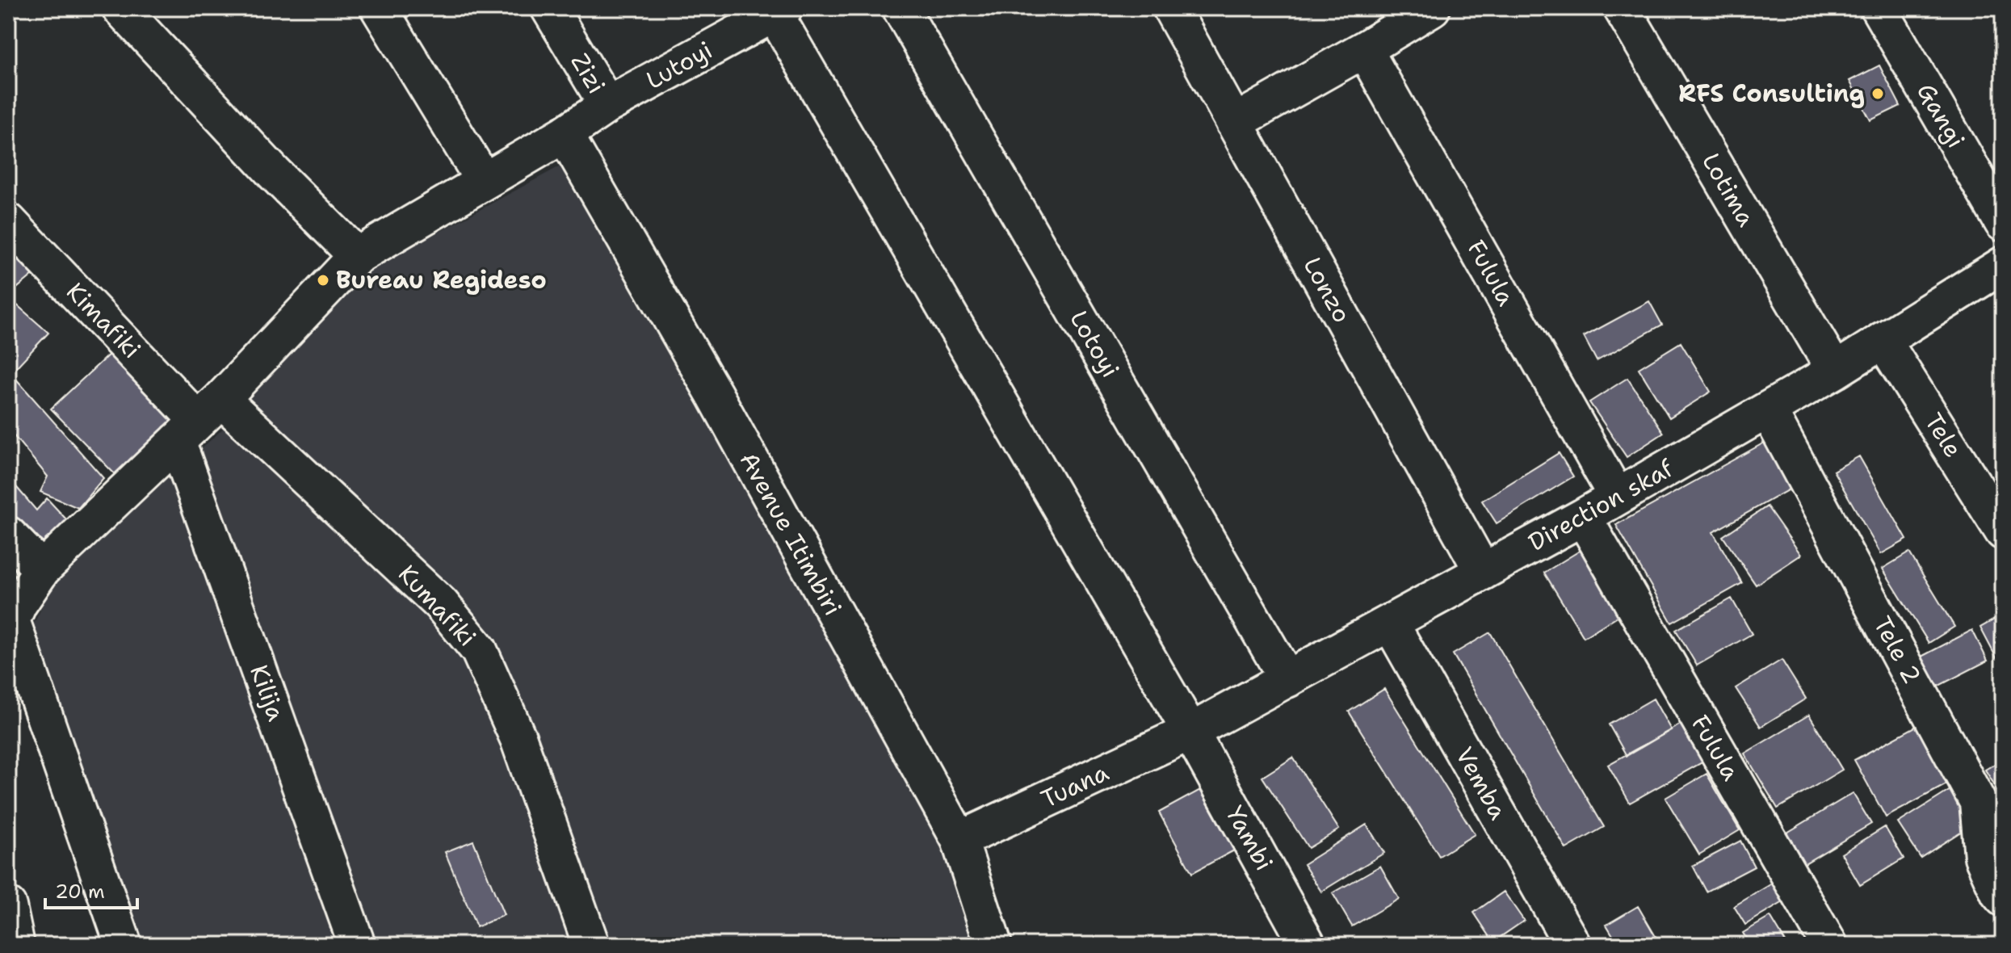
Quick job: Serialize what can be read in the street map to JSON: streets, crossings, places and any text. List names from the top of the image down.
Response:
{
  "streets": {
    "street": [
      "Lutoyi",
      "Zizi",
      "Gangi",
      "Lotima",
      "Fulula",
      "Lonzo",
      "Kimafiki",
      "Lotoyi",
      "Tele",
      "Direction skaf",
      "Avenue Itimbiri",
      "Kumafiki",
      "Tele 2",
      "Kilija",
      "Vemba",
      "Tuana",
      "Yambi"
    ]
  },
  "crossings": [
    ["Lutoyi", "Zizi"],
    ["Lutoyi", "Kimafiki"],
    ["Lutoyi", "Avenue Itimbiri"],
    ["Lutoyi", "Kumafiki"],
    ["Lutoyi", "Kilija"],
    ["Lutoyi", "Yambi"],
    ["Lotima", "Direction skaf"],
    ["Fulula", "Direction skaf"],
    ["Lonzo", "Direction skaf"],
    ["Kimafiki", "Kumafiki"],
    ["Kimafiki", "Kilija"],
    ["Lotoyi", "Direction skaf"],
    ["Tele", "Direction skaf"],
    ["Direction skaf", "Tele 2"],
    ["Direction skaf", "Vemba"],
    ["Direction skaf", "Tuana"],
    ["Direction skaf", "Yambi"],
    ["Avenue Itimbiri", "Tuana"],
    ["Kumafiki", "Kilija"],
    ["Tuana", "Yambi"]
  ],
  "places": ["RFS Consulting", "Bureau Regideso"],
  "scale_bar": "20 m"
}
